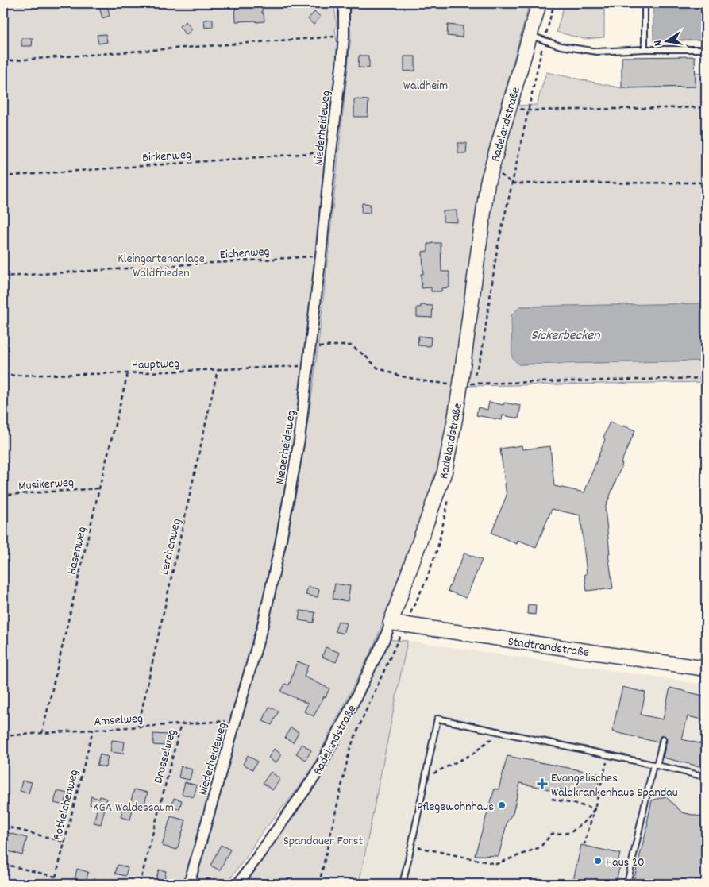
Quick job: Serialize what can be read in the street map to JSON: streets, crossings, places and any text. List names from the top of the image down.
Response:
{
  "streets": {
    "street": ["Radelandstraße", "Niederheideweg", "Stadtrandstraße"],
    "path": [
      "Birkenweg",
      "Eichenweg",
      "Hauptweg",
      "Musikerweg",
      "Lerchenweg",
      "Hasenweg",
      "Amselweg",
      "Drosselweg",
      "Rotkelchenweg"
    ]
  },
  "crossings": [
    ["Radelandstraße", "Stadtrandstraße"],
    ["Niederheideweg", "Birkenweg"],
    ["Niederheideweg", "Eichenweg"],
    ["Niederheideweg", "Hauptweg"],
    ["Niederheideweg", "Amselweg"],
    ["Hauptweg", "Lerchenweg"],
    ["Hauptweg", "Hasenweg"],
    ["Musikerweg", "Hasenweg"],
    ["Lerchenweg", "Amselweg"],
    ["Hasenweg", "Amselweg"],
    ["Amselweg", "Drosselweg"],
    ["Amselweg", "Rotkelchenweg"]
  ],
  "water": ["Sickerbecken"],
  "parks": [
    "Waldheim",
    "Kleingartenanlage Waldfrieden",
    "KGA Waldessaum",
    "Spandauer Forst"
  ],
  "places": {
    "health": ["Evangelisches Waldkrankenhaus Spandau"],
    "other": ["Pflegewohnhaus", "Haus 20"]
  },
  "north": "left"
}
